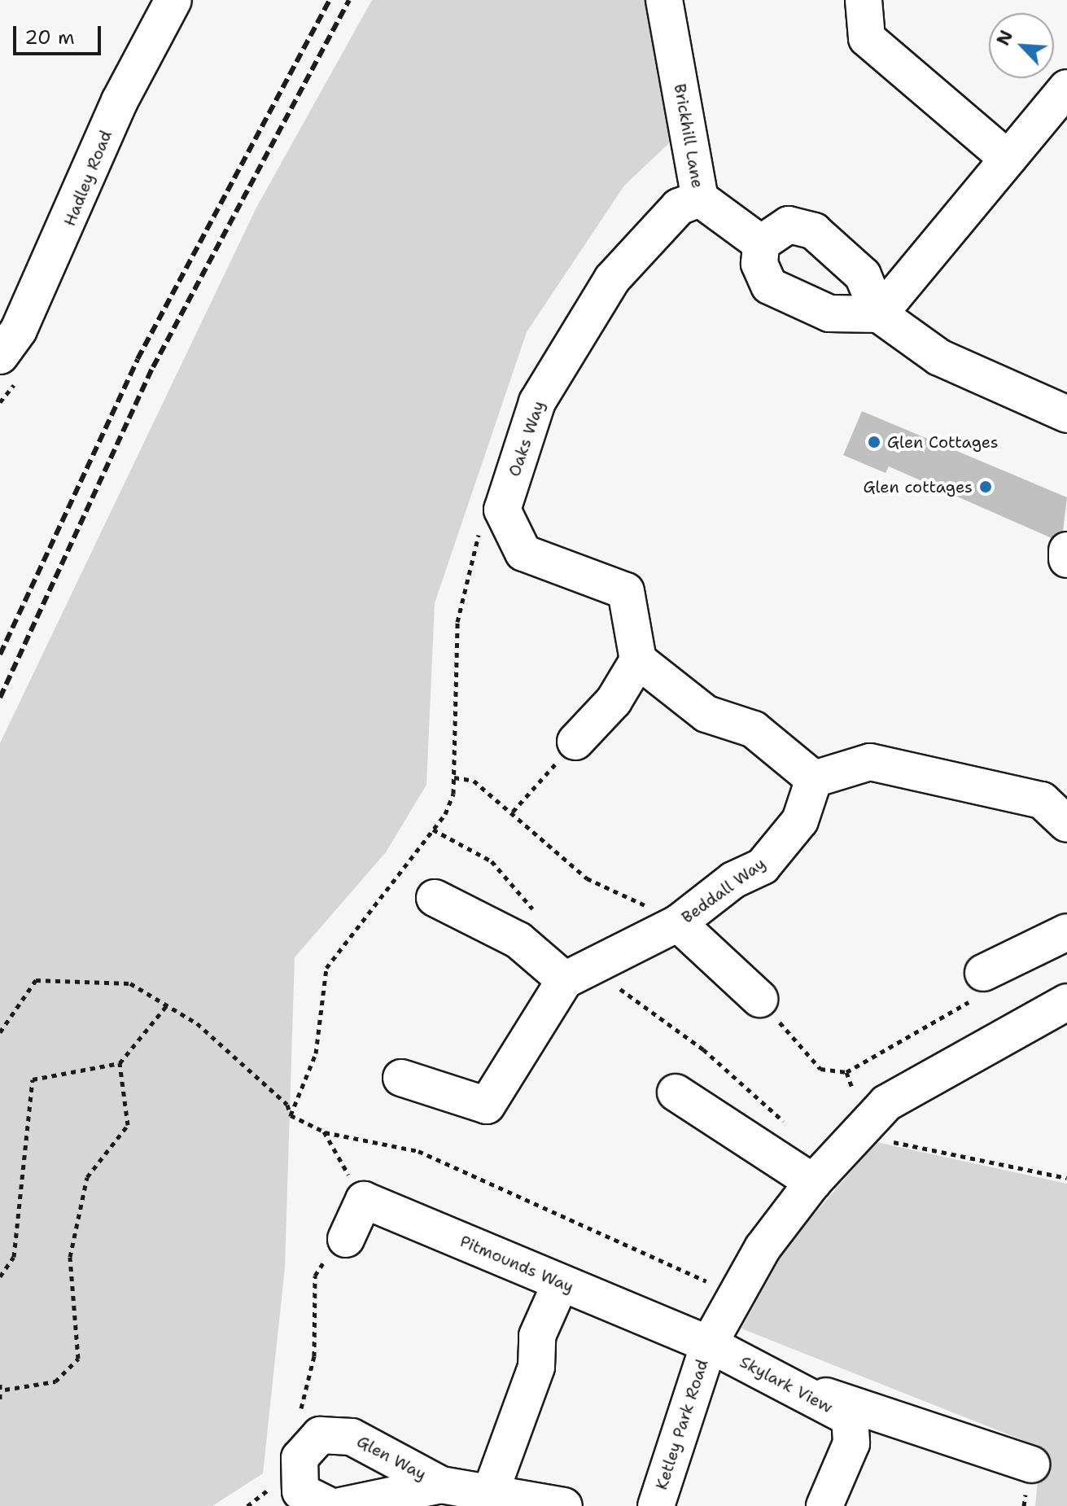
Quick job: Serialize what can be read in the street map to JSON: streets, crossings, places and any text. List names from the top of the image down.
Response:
{
  "streets": {
    "street": [
      "Brickhill Lane",
      "Hadley Road",
      "Oaks Way",
      "Beddall Way",
      "Pitmounds Way",
      "Skylark View",
      "Ketley Park Road",
      "Glen Way"
    ]
  },
  "crossings": [
    ["Brickhill Lane", "Oaks Way"],
    ["Pitmounds Way", "Skylark View"],
    ["Pitmounds Way", "Ketley Park Road"],
    ["Skylark View", "Ketley Park Road"]
  ],
  "places": ["Glen Cottages", "Glen cottages"],
  "scale_bar": "20 m",
  "north": "top left"
}
